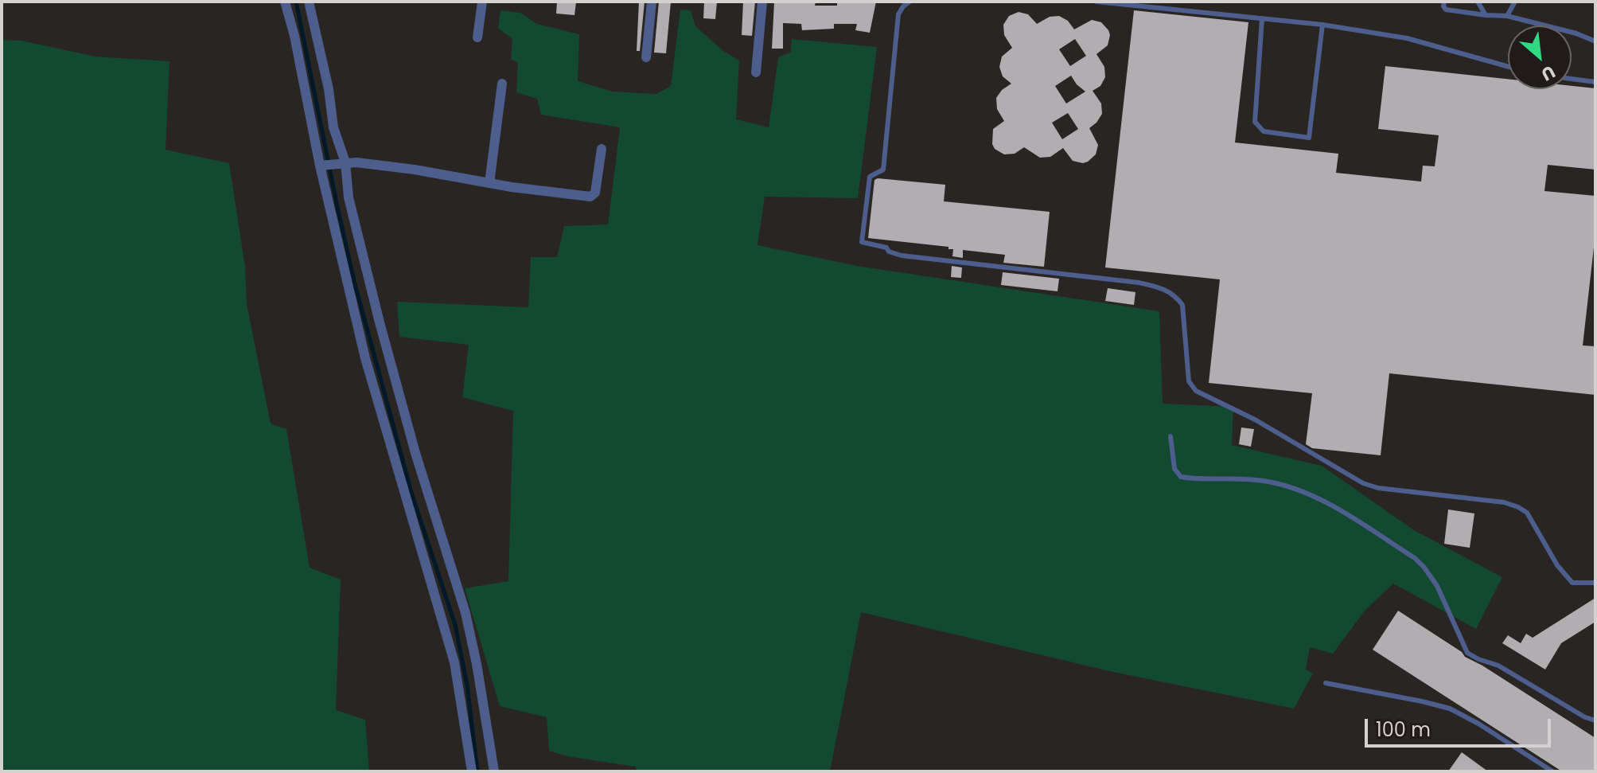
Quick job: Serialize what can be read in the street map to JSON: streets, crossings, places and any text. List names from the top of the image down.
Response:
{
  "scale_bar": "100 m",
  "north": "bottom right"
}
